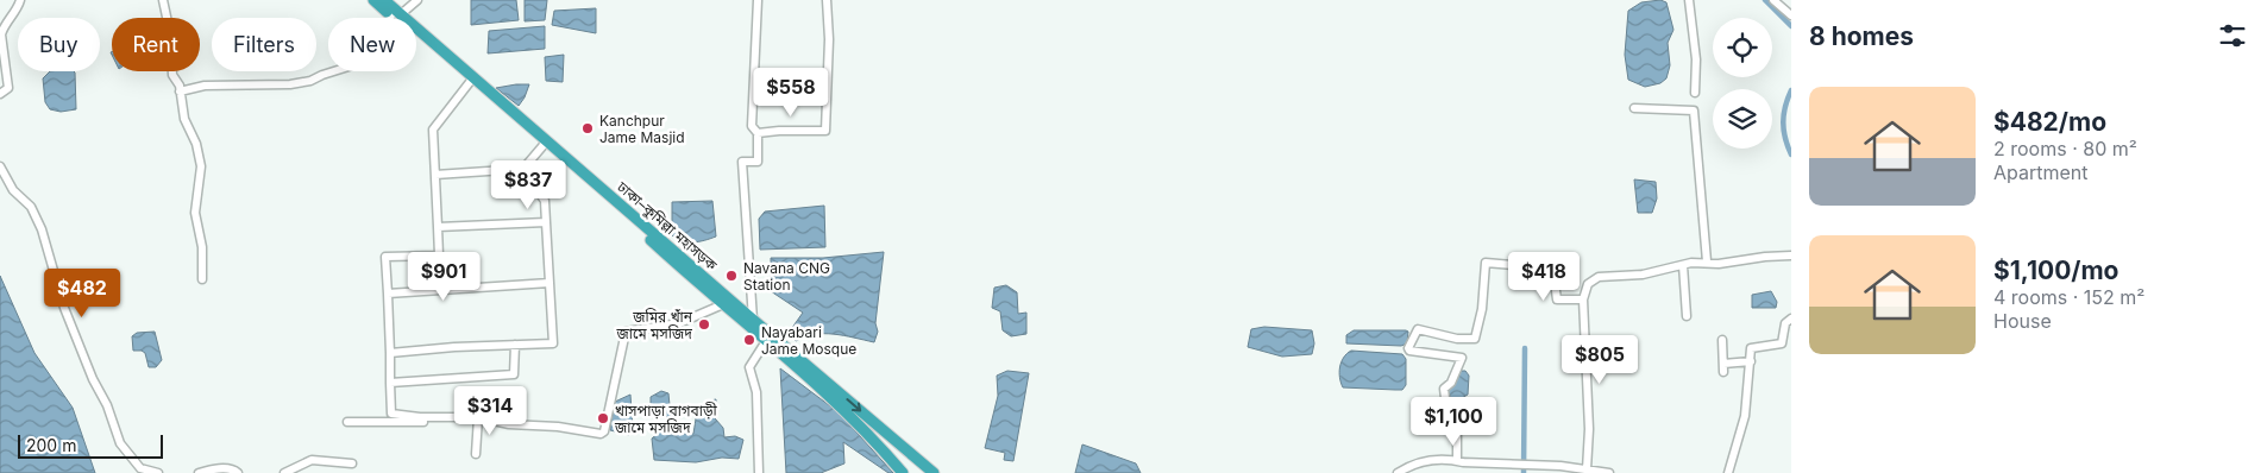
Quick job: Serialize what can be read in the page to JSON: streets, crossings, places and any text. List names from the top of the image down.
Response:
{
  "streets": {
    "highway": ["ঢাকা–কুমিল্লা মহাসড়ক"]
  },
  "places": [
    "Kanchpur Jame Masjid",
    "Navana CNG Station",
    "জমির খাঁন জামে মসজিদ",
    "Nayabari Jame Mosque",
    "খাসপাড়া বাগবাড়ী জামে মসজিদ"
  ],
  "scale_bar": "200 m",
  "page": {
    "heading": "8 homes",
    "chip": [
      "Buy",
      "Rent",
      "Filters",
      "New"
    ],
    "price": [
      "$558",
      "$837",
      "$901",
      "$418",
      "$482",
      "$805",
      "$314",
      "$1,100"
    ],
    "list": [
      {
        "name": "$482/mo",
        "note": "2 rooms · 80 m² · Apartment"
      },
      {
        "name": "$1,100/mo",
        "note": "4 rooms · 152 m² · House"
      }
    ],
    "scale": "200 m"
  }
}
